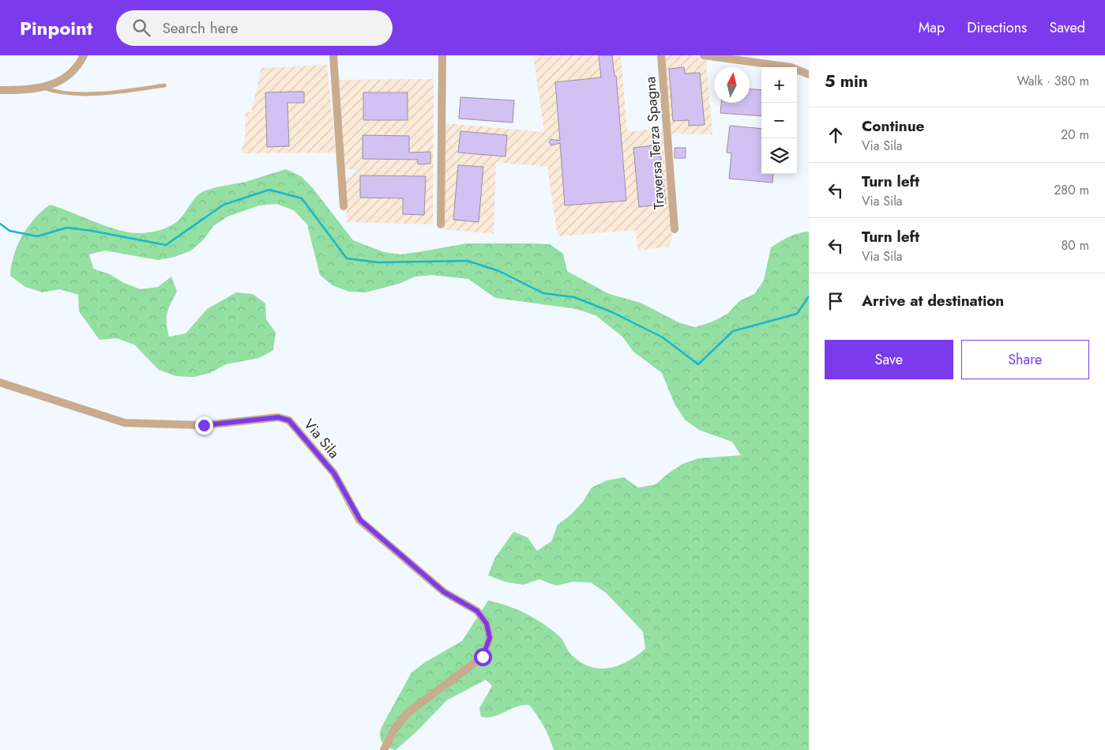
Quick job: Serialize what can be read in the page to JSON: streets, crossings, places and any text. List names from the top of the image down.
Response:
{
  "streets": {
    "street": ["Traversa Terza Spagna", "Via Sila"]
  },
  "north": "top",
  "page": {
    "header": "Pinpoint",
    "search": "Search here",
    "nav": ["Map", "Directions", "Saved"],
    "heading": ["5 min", "Walk · 380 m"],
    "map_buttons": ["+", "−"],
    "list": [
      ["Continue", "Via Sila", "20 m"],
      ["Turn left", "Via Sila", "280 m"],
      ["Turn left", "Via Sila", "80 m"],
      "Arrive at destination"
    ],
    "buttons": ["Save", "Share"]
  }
}
